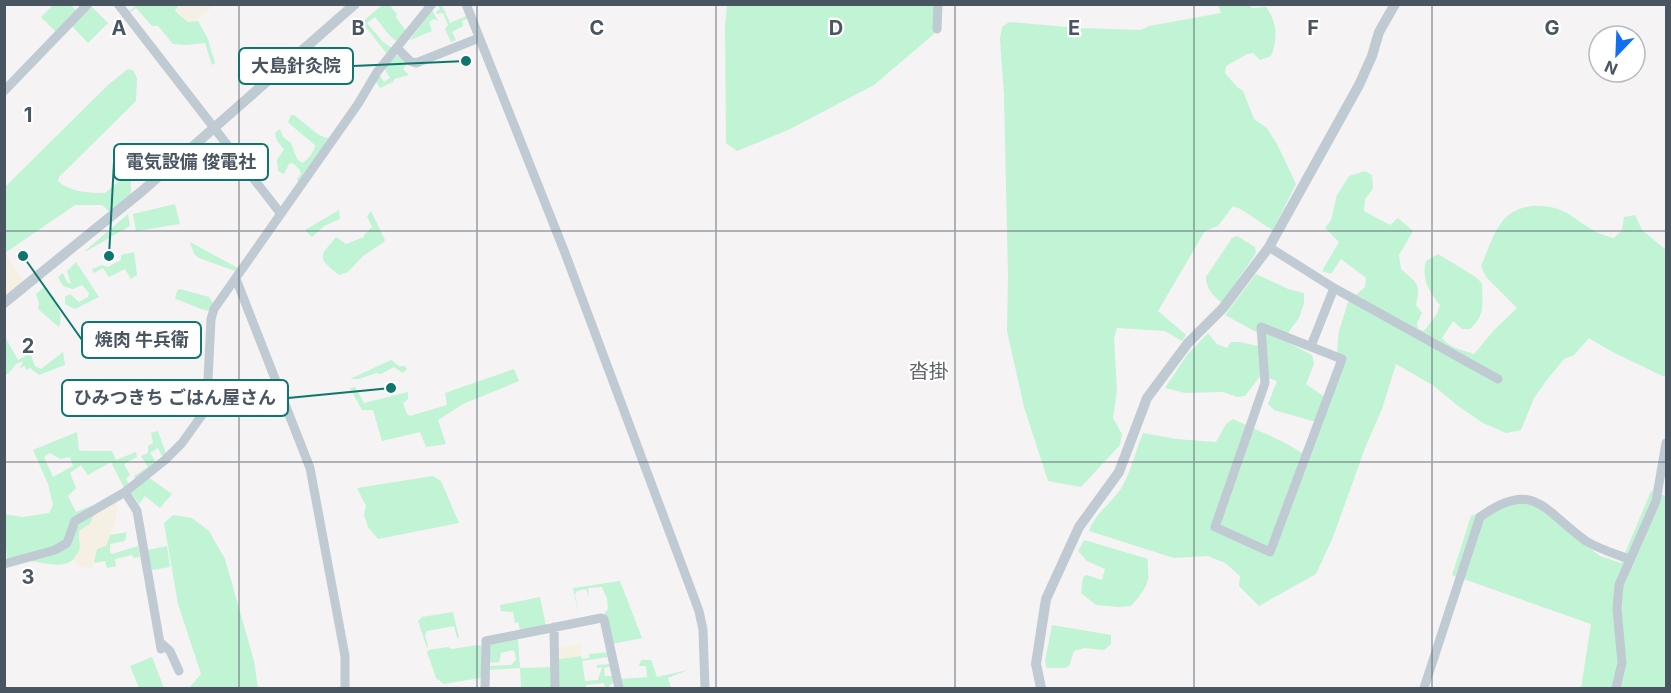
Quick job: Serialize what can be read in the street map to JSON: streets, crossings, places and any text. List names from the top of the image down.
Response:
{
  "districts": ["沓掛"],
  "places": [
    "大島針灸院",
    "焼肉 牛兵衛",
    "電気設備 俊電社",
    "ひみつきち ごはん屋さん"
  ],
  "north": "bottom left",
  "grid": {
    "columns": [
      "A",
      "B",
      "C",
      "D",
      "E",
      "F",
      "G"
    ],
    "rows": ["1", "2", "3"]
  }
}
